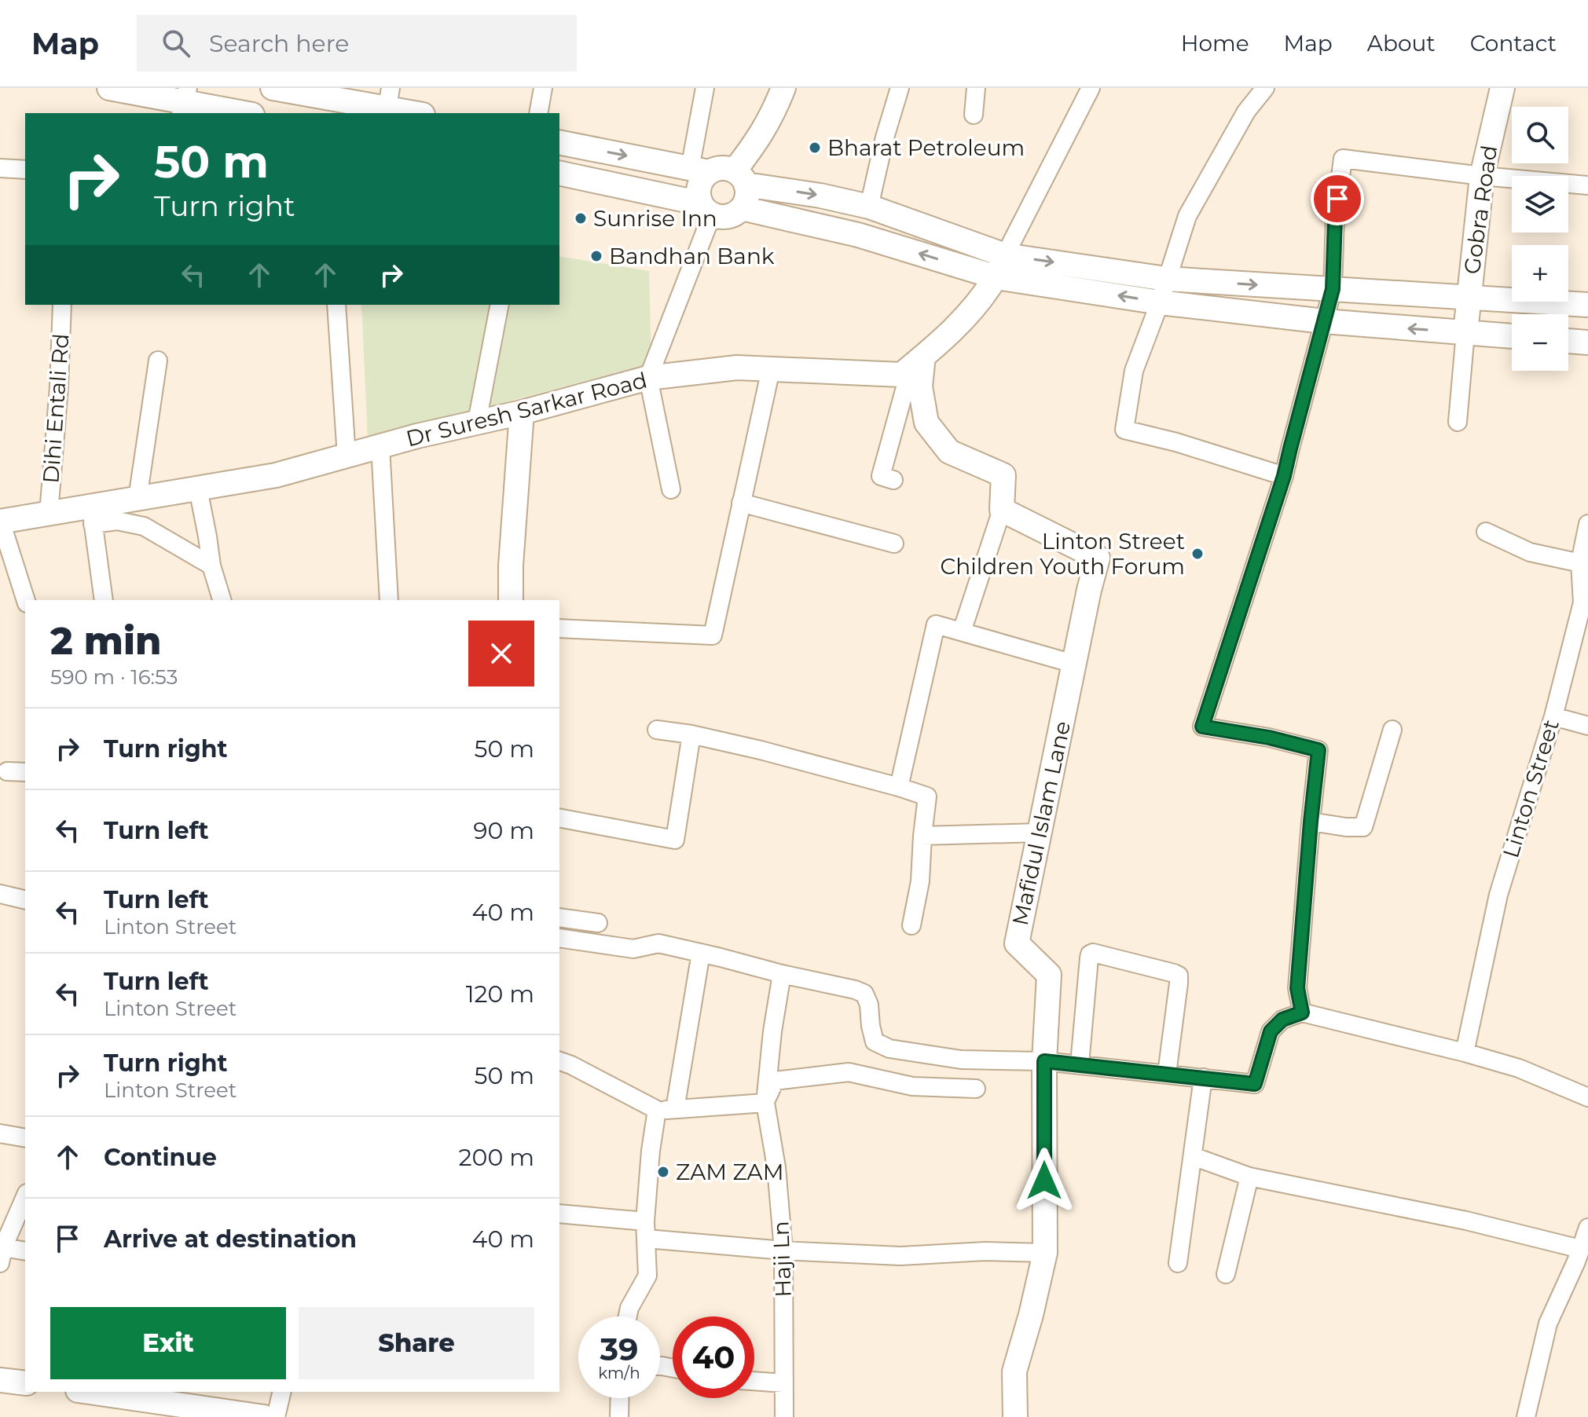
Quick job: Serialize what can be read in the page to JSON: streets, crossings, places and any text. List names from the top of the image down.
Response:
{
  "streets": {
    "street": [
      "Gobra Road",
      "Dihi Entali Rd",
      "Dr Suresh Sarkar Road",
      "Linton Street",
      "Mafidul Islam Lane",
      "Haji Ln"
    ]
  },
  "crossings": [
    ["Dihi Entali Rd", "Dr Suresh Sarkar Road"]
  ],
  "places": [
    "Bharat Petroleum",
    "Sunrise Inn",
    "Bandhan Bank",
    "Linton Street Children Youth Forum",
    "ZAM ZAM"
  ],
  "page": {
    "header": "Map",
    "search": "Search here",
    "nav": [
      "Home",
      "Map",
      "About",
      "Contact"
    ],
    "map_buttons": ["+", "−"],
    "turn": ["50 m", "Turn right"],
    "heading": ["2 min", "590 m · 16:53"],
    "list": [
      {
        "name": "Turn right",
        "value": "50 m"
      },
      {
        "name": "Turn left",
        "value": "90 m"
      },
      {
        "name": "Turn left",
        "note": "Linton Street",
        "value": "40 m"
      },
      {
        "name": "Turn left",
        "note": "Linton Street",
        "value": "120 m"
      },
      {
        "name": "Turn right",
        "note": "Linton Street",
        "value": "50 m"
      },
      {
        "name": "Continue",
        "value": "200 m"
      },
      {
        "name": "Arrive at destination",
        "value": "40 m"
      }
    ],
    "buttons": ["Exit", "Share"],
    "speed": "39 km/h",
    "limit": "40"
  }
}
